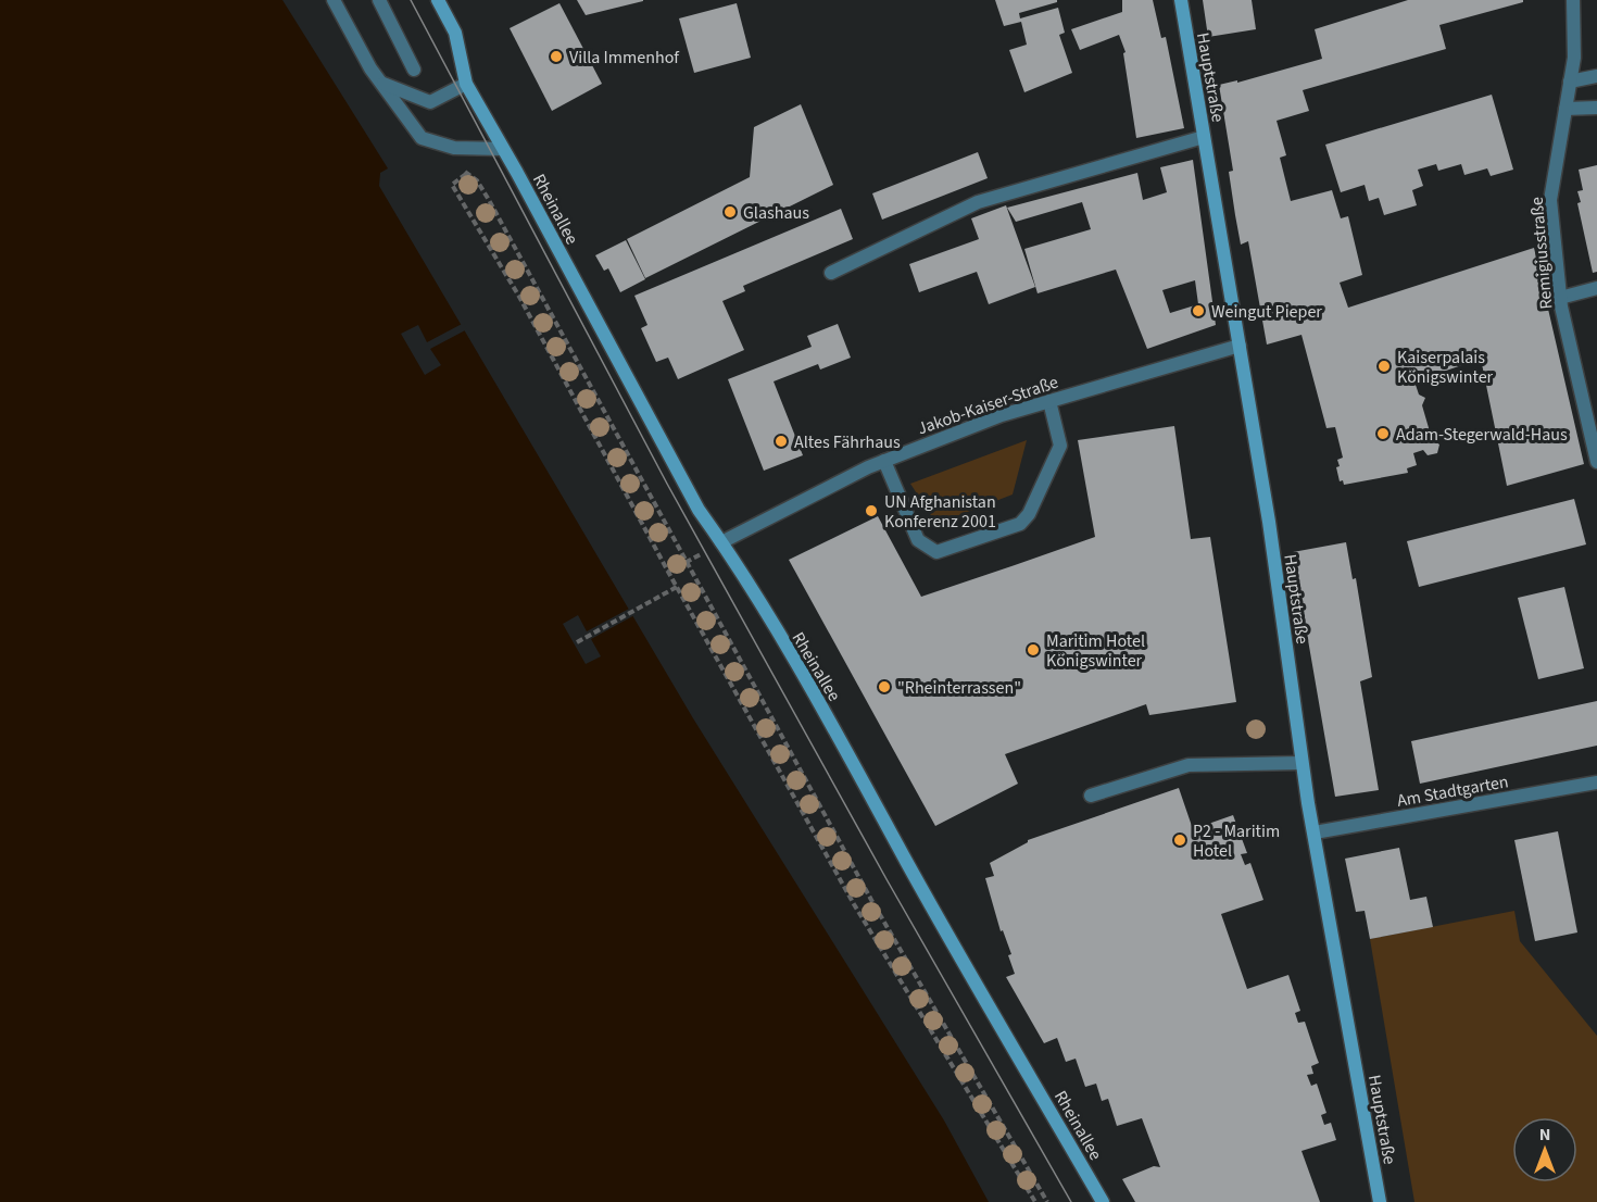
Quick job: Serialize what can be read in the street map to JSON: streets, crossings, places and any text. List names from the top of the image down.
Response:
{
  "streets": {
    "street": [
      "Hauptstraße",
      "Rheinallee",
      "Remigiusstraße",
      "Jakob-Kaiser-Straße",
      "Am Stadtgarten"
    ]
  },
  "crossings": [
    ["Hauptstraße", "Jakob-Kaiser-Straße"],
    ["Hauptstraße", "Am Stadtgarten"],
    ["Rheinallee", "Jakob-Kaiser-Straße"]
  ],
  "places": [
    "Villa Immenhof",
    "Glashaus",
    "Weingut Pieper",
    "Kaiserpalais Königswinter",
    "Adam-Stegerwald-Haus",
    "Altes Fährhaus",
    "UN Afghanistan Konferenz 2001",
    "Maritim Hotel Königswinter",
    "\"Rheinterrassen\"",
    "P2 - Maritim Hotel"
  ],
  "north": "top"
}
